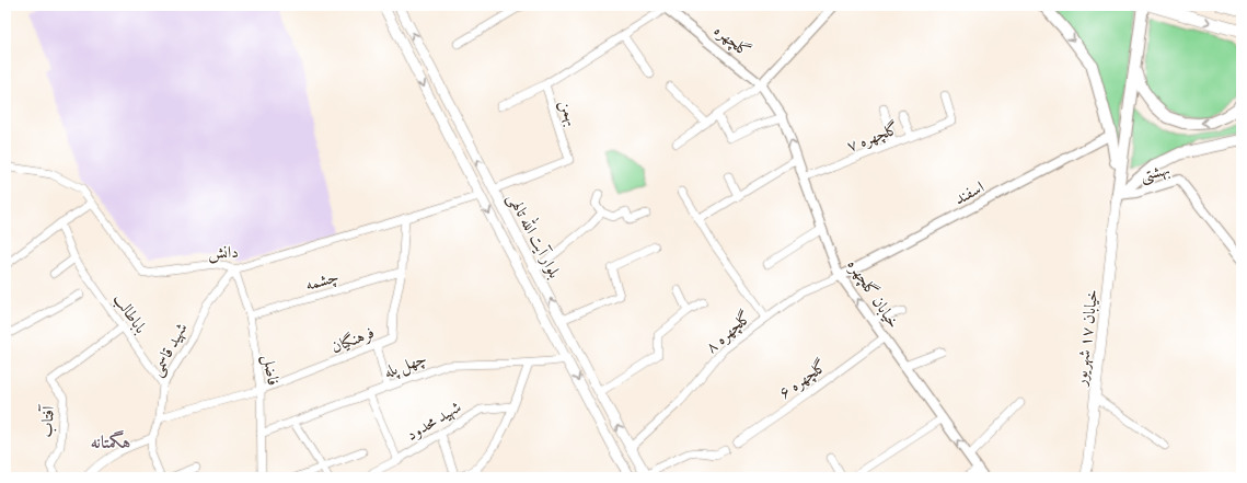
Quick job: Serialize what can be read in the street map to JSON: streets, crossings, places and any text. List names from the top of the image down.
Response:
{
  "streets": {
    "main road": ["بلوار آیت الله تالهی", "خیابان ۱۷ شهریور"],
    "street": [
      "گلچهره",
      "بهمن",
      "گلچهره ۷",
      "بهشتی",
      "اسفند",
      "دانش",
      "چشمه",
      "خیابان گلچهره",
      "باباطالب",
      "گلچهره ۸",
      "فرهنگیان",
      "شهید قاسمی",
      "چهل پله",
      "فاضل",
      "گلچهره ۶",
      "شهید محدود",
      "آفتاب"
    ]
  },
  "crossings": [
    ["گلچهره", "بهمن"],
    ["گلچهره", "خیابان گلچهره"],
    ["بهمن", "بلوار آیت الله تالهی"],
    ["گلچهره ۷", "خیابان گلچهره"],
    ["بهشتی", "خیابان ۱۷ شهریور"],
    ["اسفند", "خیابان گلچهره"],
    ["اسفند", "گلچهره ۸"],
    ["بلوار آیت الله تالهی", "دانش"],
    ["بلوار آیت الله تالهی", "گلچهره ۸"],
    ["بلوار آیت الله تالهی", "چهل پله"],
    ["دانش", "شهید قاسمی"],
    ["دانش", "فاضل"],
    ["چشمه", "فرهنگیان"],
    ["چشمه", "فاضل"],
    ["خیابان گلچهره", "گلچهره ۸"],
    ["خیابان گلچهره", "گلچهره ۶"],
    ["باباطالب", "شهید قاسمی"],
    ["باباطالب", "آفتاب"],
    ["فرهنگیان", "شهید قاسمی"],
    ["فرهنگیان", "فاضل"],
    ["شهید قاسمی", "فاضل"],
    ["چهل پله", "فاضل"]
  ],
  "districts": ["هگمتانه"]
}
